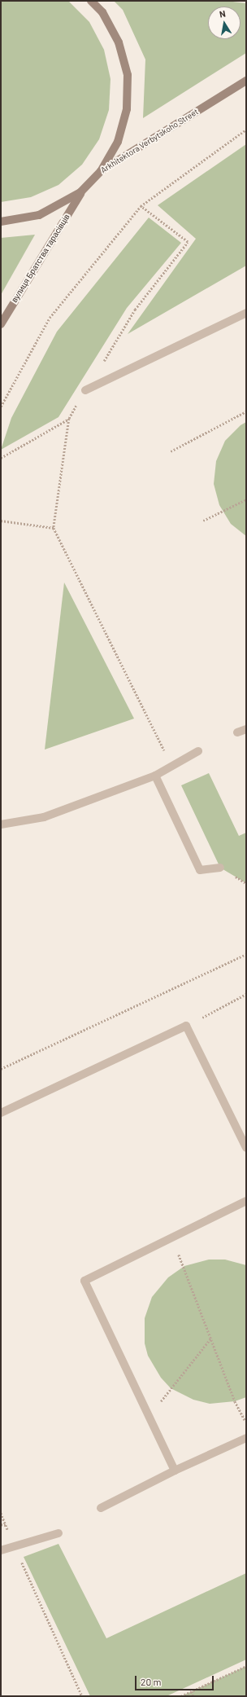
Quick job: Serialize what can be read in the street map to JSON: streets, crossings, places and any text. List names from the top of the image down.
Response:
{
  "streets": {
    "street": ["Arkhitektora Verbytskoho Street", "вулиця Братства тарасівців"]
  },
  "crossings": [
    ["Arkhitektora Verbytskoho Street", "вулиця Братства тарасівців"]
  ],
  "scale_bar": "20 m",
  "north": "top"
}
